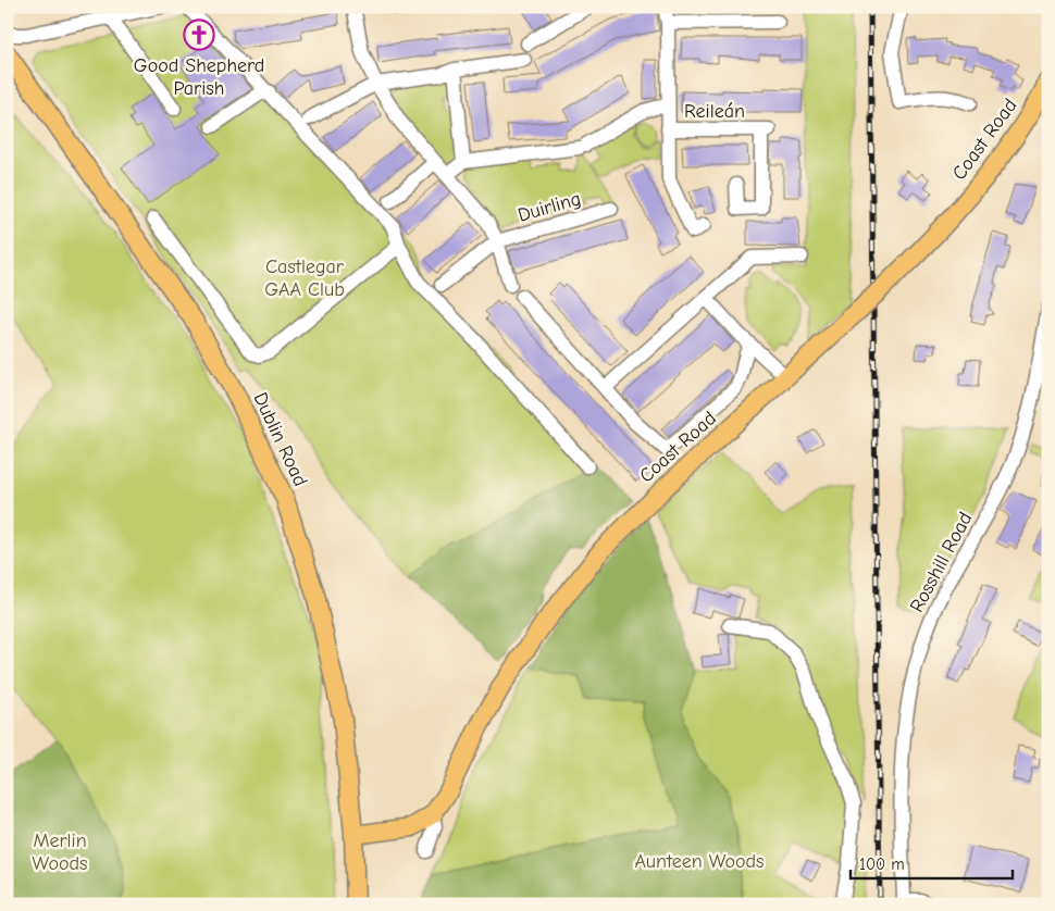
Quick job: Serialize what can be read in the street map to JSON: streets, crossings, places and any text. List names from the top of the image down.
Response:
{
  "streets": {
    "main road": ["Coast Road", "Dublin Road"],
    "street": ["Reileán", "Duirling", "Rosshill Road"]
  },
  "crossings": [
    ["Coast Road", "Dublin Road"]
  ],
  "parks": ["Castlegar GAA Club", "Merlin Woods", "Aunteen Woods"],
  "places": {
    "church": ["Good Shepherd Parish"]
  },
  "scale_bar": "100 m"
}
